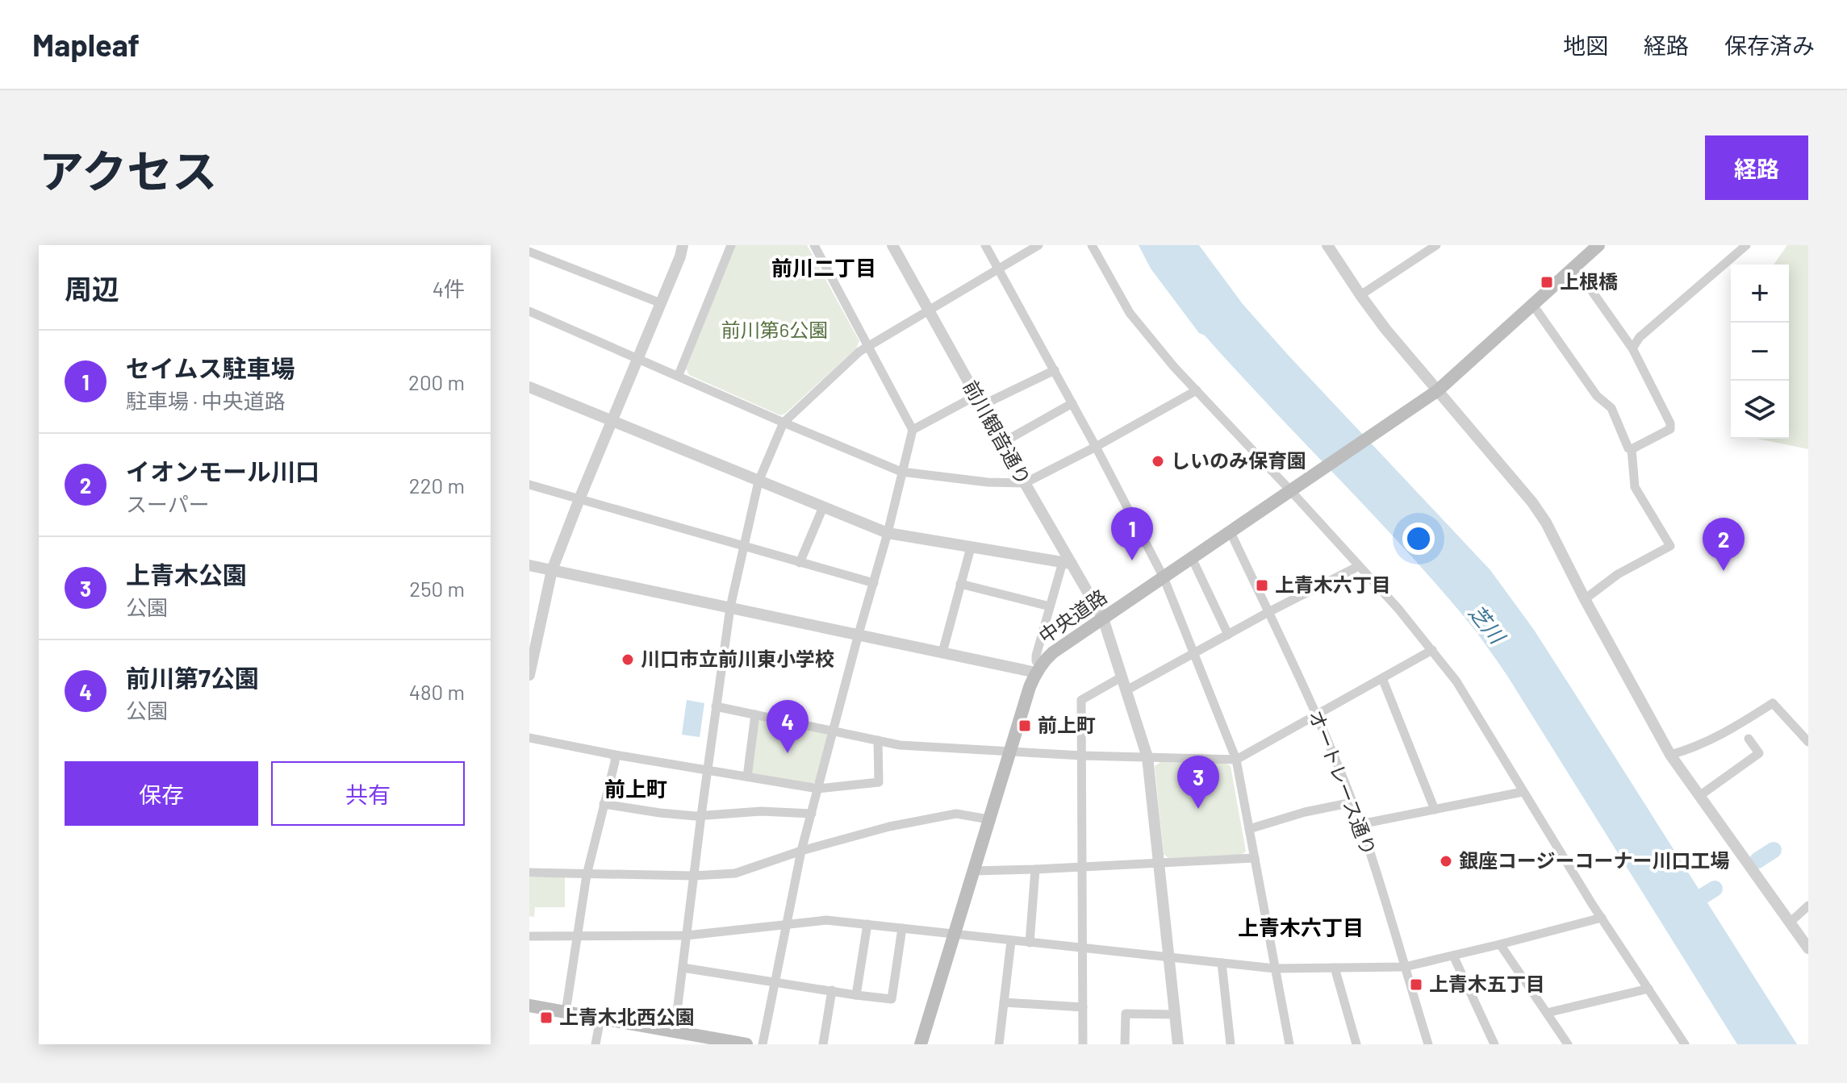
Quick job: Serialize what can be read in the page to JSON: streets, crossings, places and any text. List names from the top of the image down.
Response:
{
  "streets": {
    "main road": ["中央道路"],
    "street": ["前川観音通り", "オートレース通り"]
  },
  "crossings": [
    ["前川観音通り", "中央道路"],
    ["中央道路", "オートレース通り"]
  ],
  "districts": ["前川二丁目", "前上町", "上青木六丁目"],
  "water": ["芝川"],
  "parks": ["前川第6公園"],
  "places": {
    "transit": [
      "上根橋",
      "上青木六丁目",
      "前上町",
      "上青木五丁目",
      "上青木北西公園"
    ],
    "other": ["しいのみ保育園", "川口市立前川東小学校", "銀座コージーコーナー川口工場"]
  },
  "page": {
    "header": "Mapleaf",
    "nav": ["地図", "経路", "保存済み"],
    "title": "アクセス",
    "buttons": [
      "経路",
      ["保存", "共有"]
    ],
    "heading": ["周辺", "4件"],
    "map_buttons": ["+", "−"],
    "list": [
      {
        "mark": "1",
        "name": "セイムス駐車場",
        "note": "駐車場 · 中央道路",
        "value": "200 m"
      },
      {
        "mark": "2",
        "name": "イオンモール川口",
        "note": "スーパー",
        "value": "220 m"
      },
      {
        "mark": "3",
        "name": "上青木公園",
        "note": "公園",
        "value": "250 m"
      },
      {
        "mark": "4",
        "name": "前川第7公園",
        "note": "公園",
        "value": "480 m"
      }
    ],
    "pins": [
      "1",
      "2",
      "4",
      "3"
    ]
  }
}
